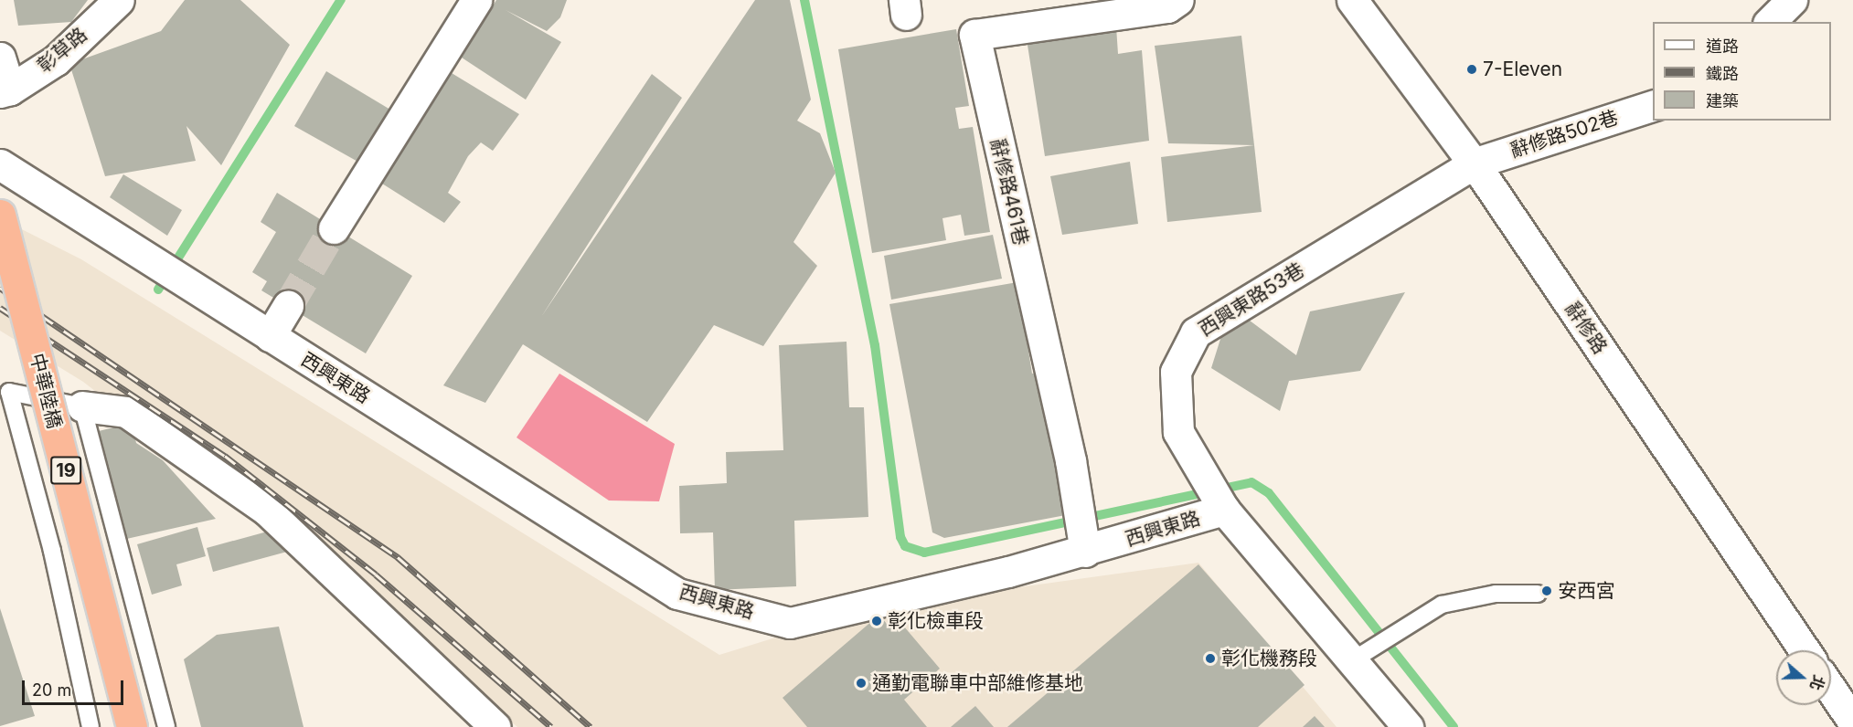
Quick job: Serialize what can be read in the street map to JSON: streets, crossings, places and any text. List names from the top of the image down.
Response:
{
  "streets": {
    "main road": ["中華陸橋", "19"],
    "street": [
      "彰草路",
      "辭修路502巷",
      "辭修路461巷",
      "西興東路53巷",
      "辭修路",
      "西興東路"
    ]
  },
  "crossings": [
    ["辭修路502巷", "西興東路53巷"],
    ["辭修路502巷", "辭修路"],
    ["辭修路461巷", "西興東路"],
    ["西興東路53巷", "辭修路"],
    ["西興東路53巷", "西興東路"]
  ],
  "places": [
    "7-Eleven",
    "安西宮",
    "彰化檢車段",
    "彰化機務段",
    "通勤電聯車中部維修基地"
  ],
  "legend": ["道路", "鐵路", "建築"],
  "scale_bar": "20 m",
  "north": "right"
}
